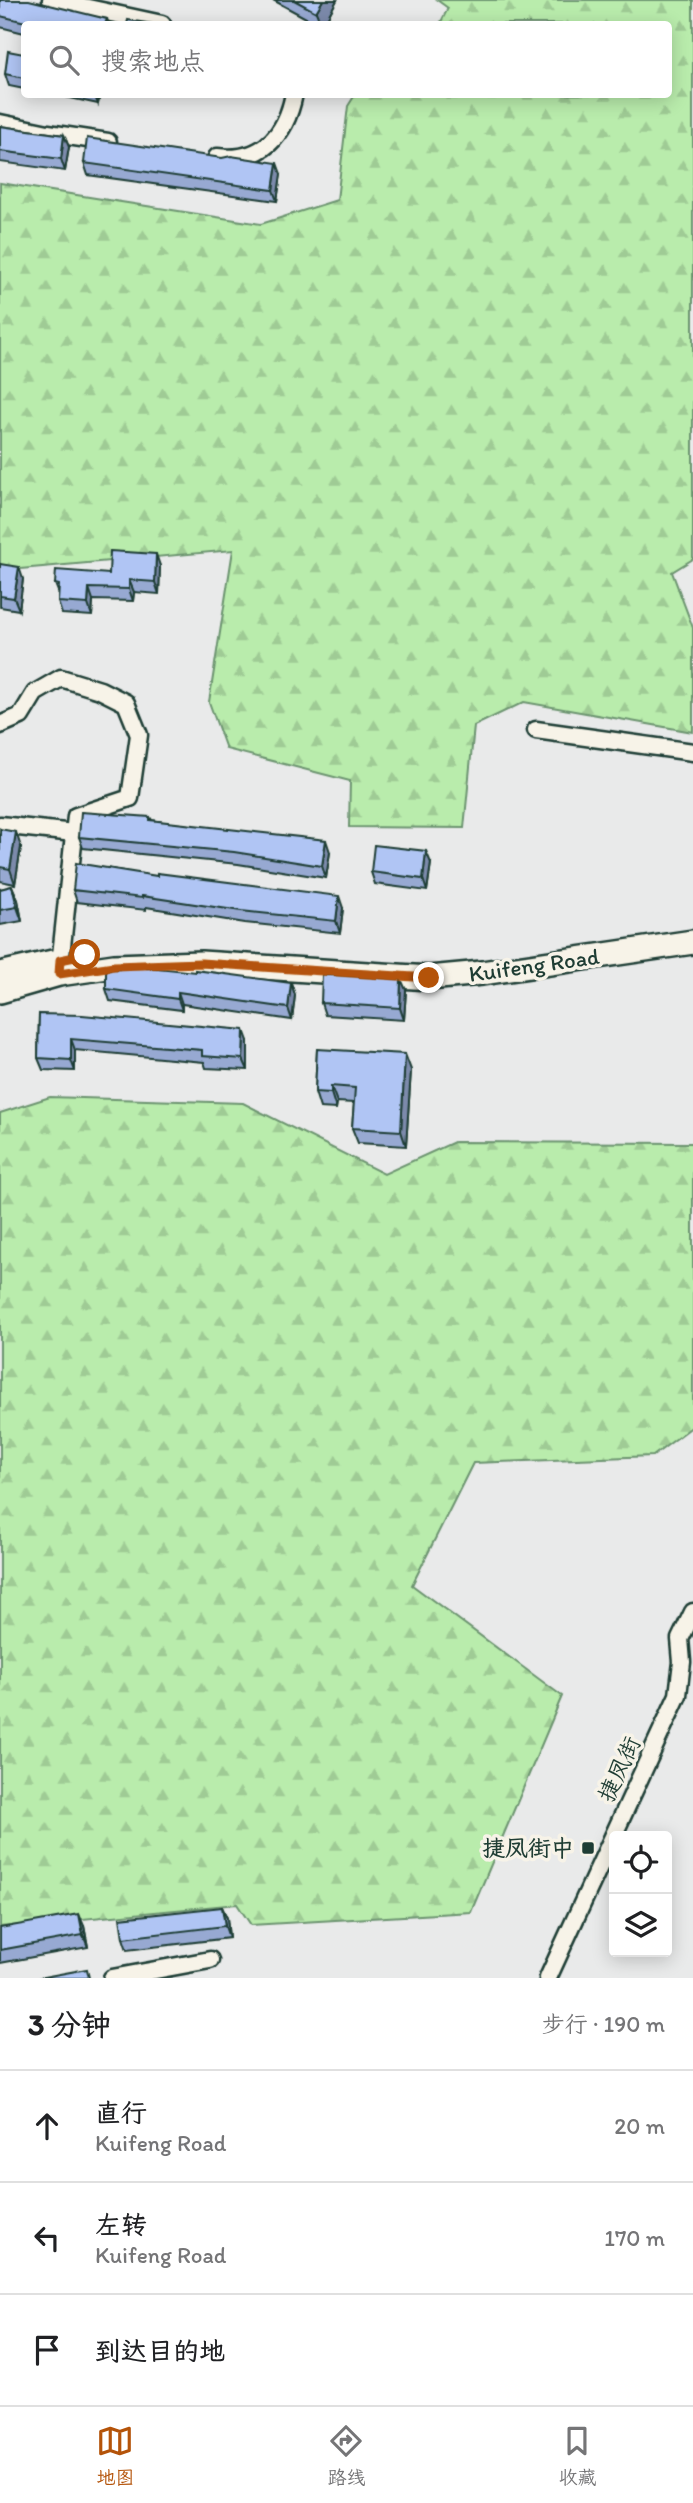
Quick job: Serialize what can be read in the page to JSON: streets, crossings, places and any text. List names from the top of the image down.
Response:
{
  "streets": {
    "main road": ["Kuifeng Road"],
    "street": ["捷凤街"]
  },
  "places": {
    "transit": ["捷凤街中"]
  },
  "page": {
    "search": "搜索地点",
    "heading": ["3 分钟", "步行 · 190 m"],
    "list": [
      ["直行", "Kuifeng Road", "20 m"],
      ["左转", "Kuifeng Road", "170 m"],
      "到达目的地"
    ],
    "nav": ["地图", "路线", "收藏"]
  }
}
